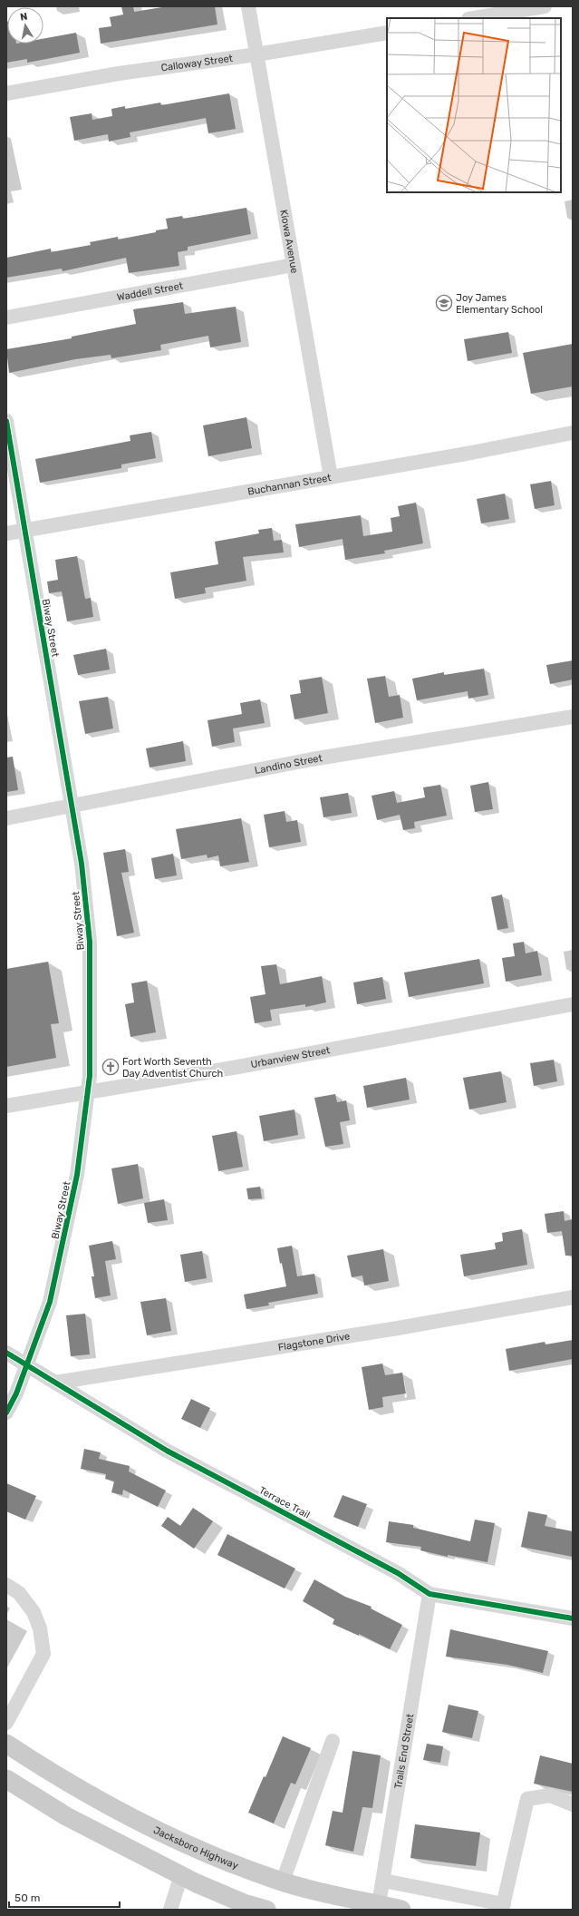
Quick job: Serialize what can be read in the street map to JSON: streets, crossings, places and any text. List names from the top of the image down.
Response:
{
  "streets": {
    "main road": ["Jacksboro Highway"],
    "street": [
      "Calloway Street",
      "Kiowa Avenue",
      "Waddell Street",
      "Buchannan Street",
      "Biway Street",
      "Landino Street",
      "Urbanview Street",
      "Flagstone Drive",
      "Terrace Trail",
      "Trails End Street"
    ]
  },
  "crossings": [
    ["Calloway Street", "Kiowa Avenue"],
    ["Kiowa Avenue", "Waddell Street"],
    ["Kiowa Avenue", "Buchannan Street"],
    ["Buchannan Street", "Biway Street"],
    ["Biway Street", "Landino Street"],
    ["Biway Street", "Urbanview Street"],
    ["Biway Street", "Terrace Trail"],
    ["Flagstone Drive", "Terrace Trail"],
    ["Terrace Trail", "Trails End Street"],
    ["Trails End Street", "Jacksboro Highway"]
  ],
  "places": {
    "school or university": ["Joy James Elementary School"],
    "church": ["Fort Worth Seventh Day Adventist Church"]
  },
  "scale_bar": "50 m",
  "north": "top"
}
